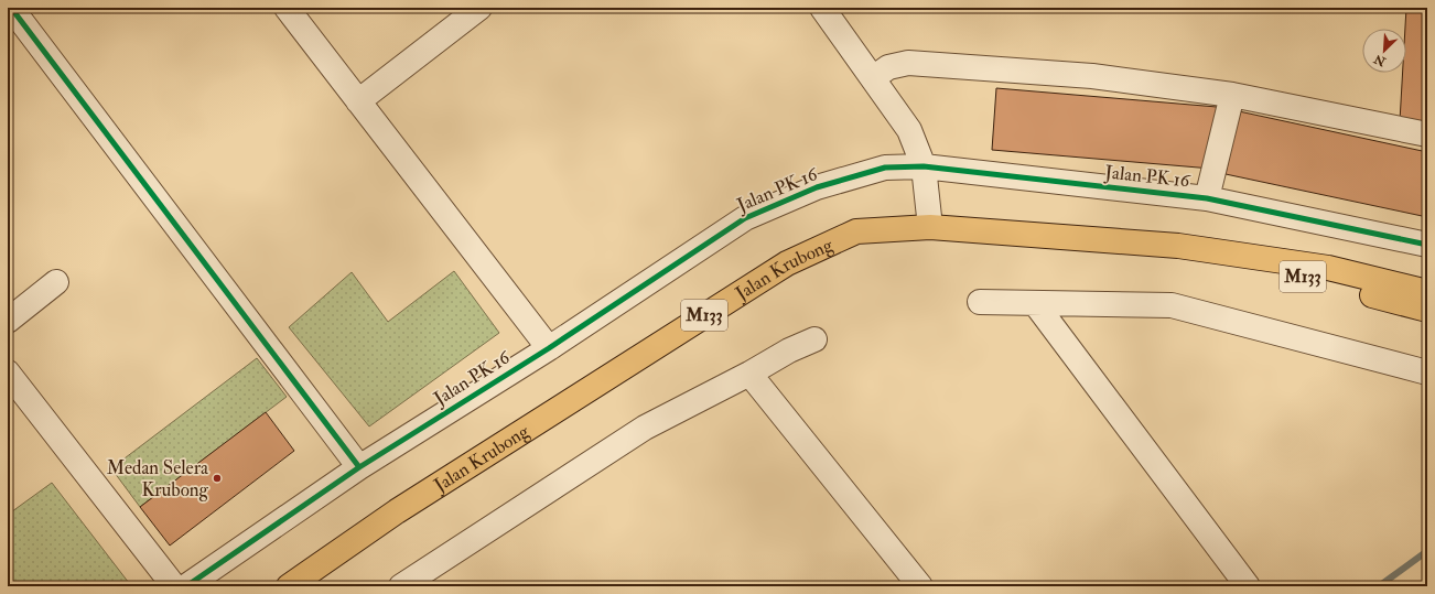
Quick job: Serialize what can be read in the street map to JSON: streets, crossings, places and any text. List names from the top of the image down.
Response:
{
  "streets": {
    "main road": ["Jalan Krubong", "M133"],
    "street": ["Jalan PK 16"]
  },
  "places": ["Medan Selera Krubong"],
  "north": "bottom left"
}
